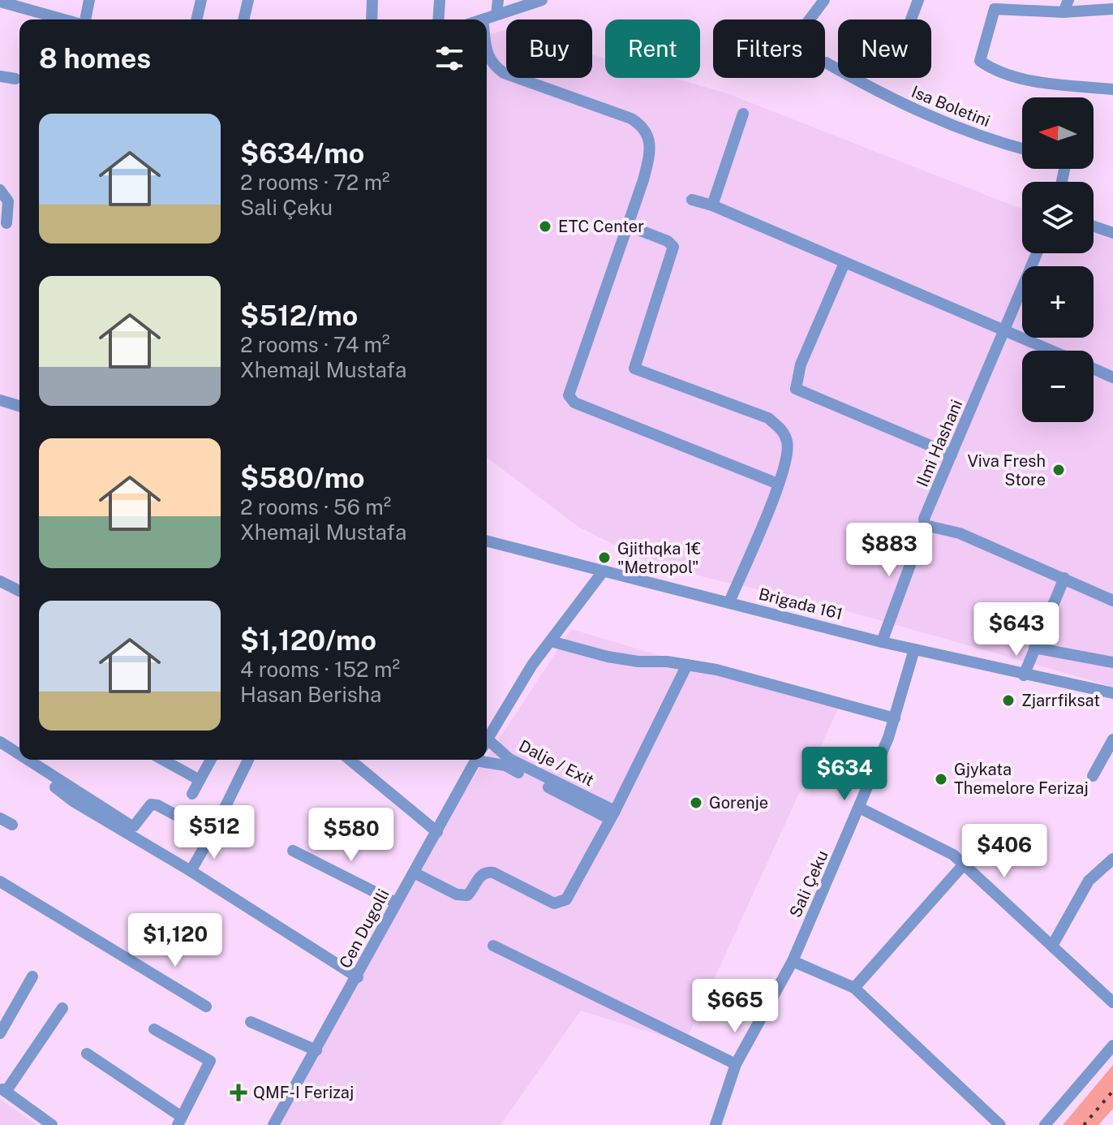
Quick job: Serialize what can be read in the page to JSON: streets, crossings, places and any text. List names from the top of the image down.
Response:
{
  "streets": {
    "street": [
      "Isa Boletini",
      "Ilmi Hashani",
      "Brigada 161",
      "Dalje / Exit",
      "Sali Çeku",
      "Cen Dugolli"
    ]
  },
  "crossings": [
    ["Ilmi Hashani", "Brigada 161"],
    ["Brigada 161", "Sali Çeku"]
  ],
  "places": {
    "other": [
      "ETC Center",
      "Viva Fresh Store",
      "Gjithqka 1€ \"Metropol\"",
      "Zjarrfiksat",
      "Gjykata Themelore Ferizaj",
      "Gorenje"
    ],
    "health": ["QMF-I Ferizaj"]
  },
  "north": "left",
  "page": {
    "chip": [
      "Buy",
      "Rent",
      "Filters",
      "New"
    ],
    "heading": "8 homes",
    "map_buttons": ["+", "−"],
    "list": [
      {
        "name": "$634/mo",
        "note": "2 rooms · 72 m² · Sali Çeku"
      },
      {
        "name": "$512/mo",
        "note": "2 rooms · 74 m² · Xhemajl Mustafa"
      },
      {
        "name": "$580/mo",
        "note": "2 rooms · 56 m² · Xhemajl Mustafa"
      },
      {
        "name": "$1,120/mo",
        "note": "4 rooms · 152 m² · Hasan Berisha"
      }
    ],
    "price": [
      "$883",
      "$643",
      "$634",
      "$512",
      "$580",
      "$406",
      "$1,120",
      "$665"
    ]
  }
}
